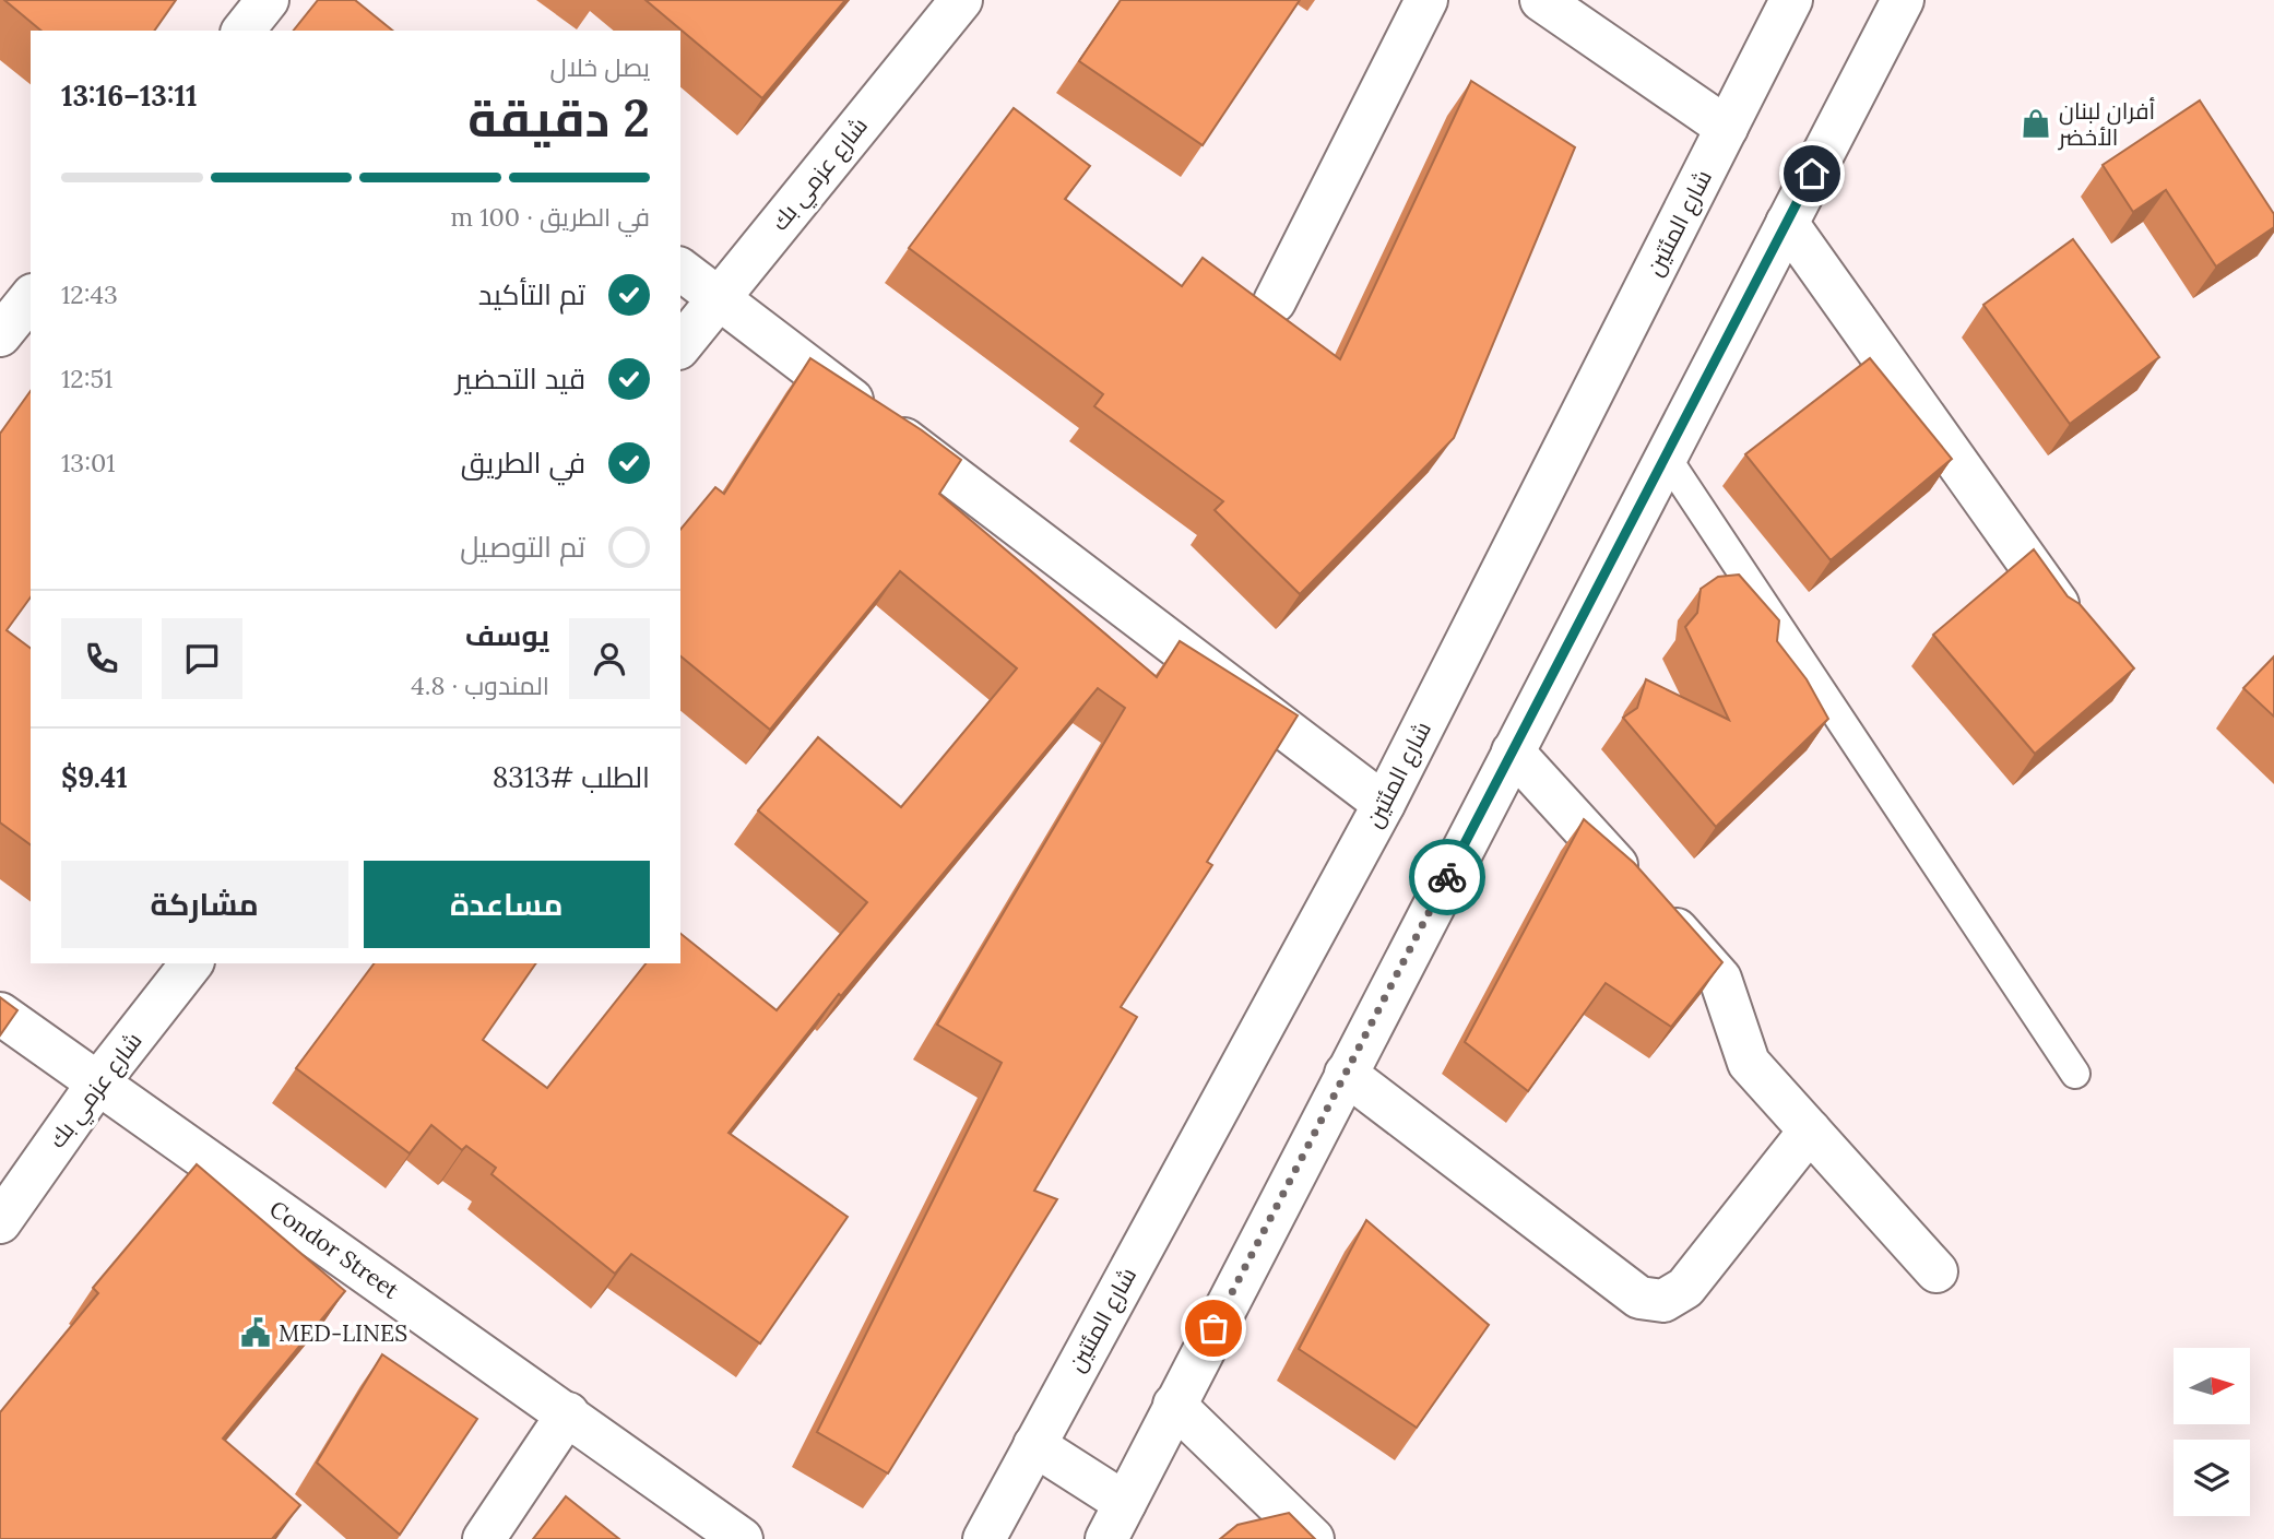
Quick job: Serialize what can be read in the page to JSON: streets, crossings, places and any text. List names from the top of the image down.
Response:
{
  "streets": {
    "street": ["شارع عزمي بك", "شارع المئتين", "Condor Street"]
  },
  "crossings": [
    ["شارع عزمي بك", "Condor Street"]
  ],
  "places": {
    "shop": ["أفران لبنان الأخضر"],
    "public building": ["MED-LINES"]
  },
  "north": "right",
  "page": {
    "heading": ["2 دقيقة", "يصل خلال", "13:11–13:16"],
    "panel": [
      "يوسف",
      "المندوب · 4.8",
      "الطلب #8313",
      "$9.41"
    ],
    "bar": "في الطريق · 100 m",
    "list": [
      ["تم التأكيد", "12:43"],
      ["قيد التحضير", "12:51"],
      ["في الطريق", "13:01"],
      "تم التوصيل"
    ],
    "buttons": ["مساعدة", "مشاركة"]
  }
}
